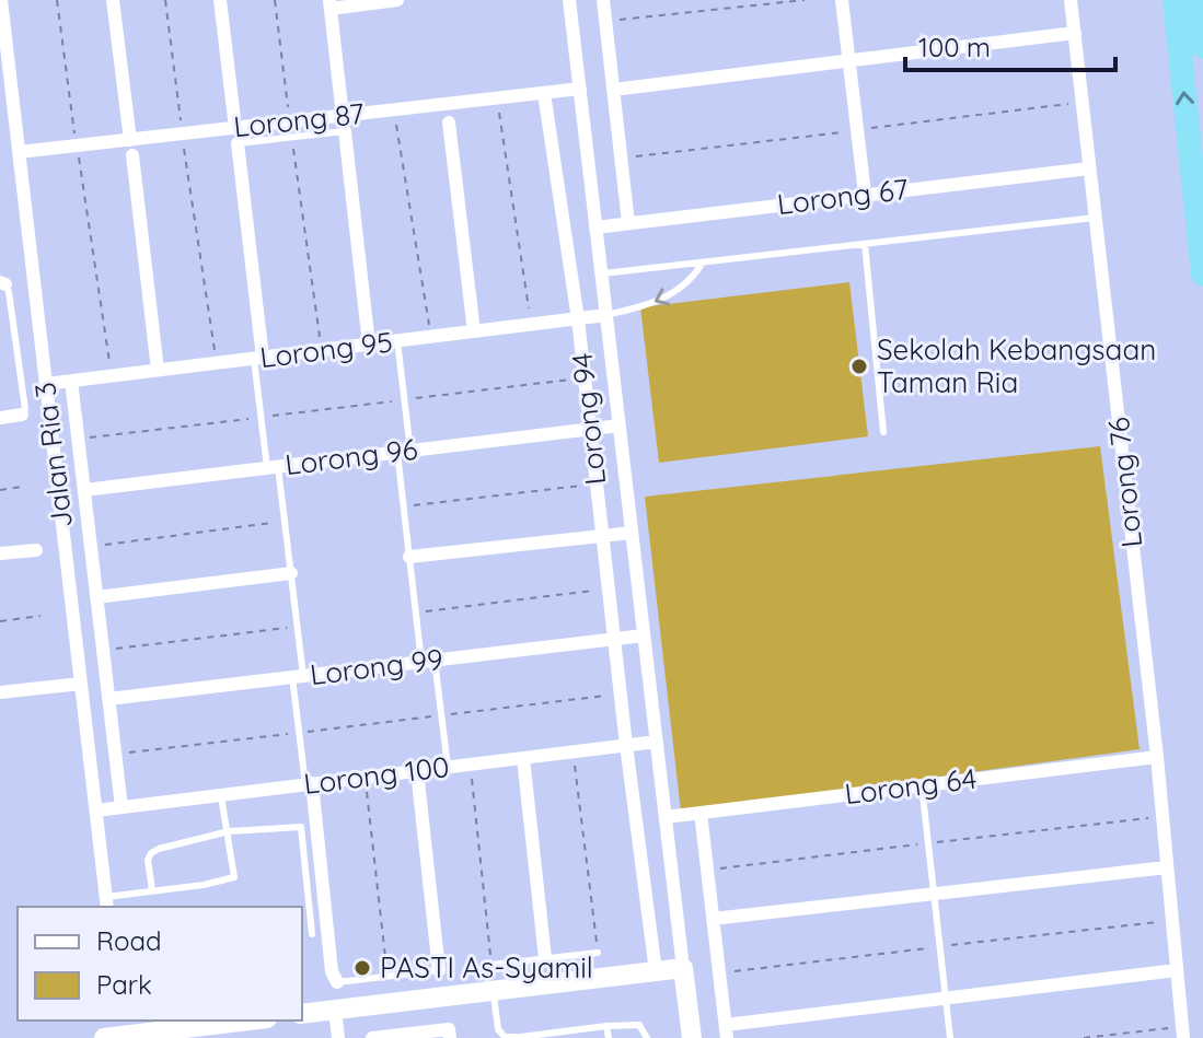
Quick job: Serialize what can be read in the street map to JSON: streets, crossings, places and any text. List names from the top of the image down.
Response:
{
  "streets": {
    "street": [
      "Lorong 87",
      "Lorong 67",
      "Lorong 95",
      "Lorong 94",
      "Jalan Ria 3",
      "Lorong 96",
      "Lorong 76",
      "Lorong 99",
      "Lorong 100",
      "Lorong 64"
    ]
  },
  "crossings": [
    ["Lorong 87", "Lorong 94"],
    ["Lorong 87", "Jalan Ria 3"],
    ["Lorong 67", "Lorong 76"],
    ["Lorong 95", "Lorong 94"],
    ["Lorong 95", "Jalan Ria 3"],
    ["Lorong 94", "Lorong 96"],
    ["Lorong 94", "Lorong 99"],
    ["Lorong 94", "Lorong 100"],
    ["Jalan Ria 3", "Lorong 100"],
    ["Lorong 76", "Lorong 64"]
  ],
  "places": ["Sekolah Kebangsaan Taman Ria", "PASTI As-Syamil"],
  "legend": ["Road", "Park"],
  "scale_bar": "100 m"
}
